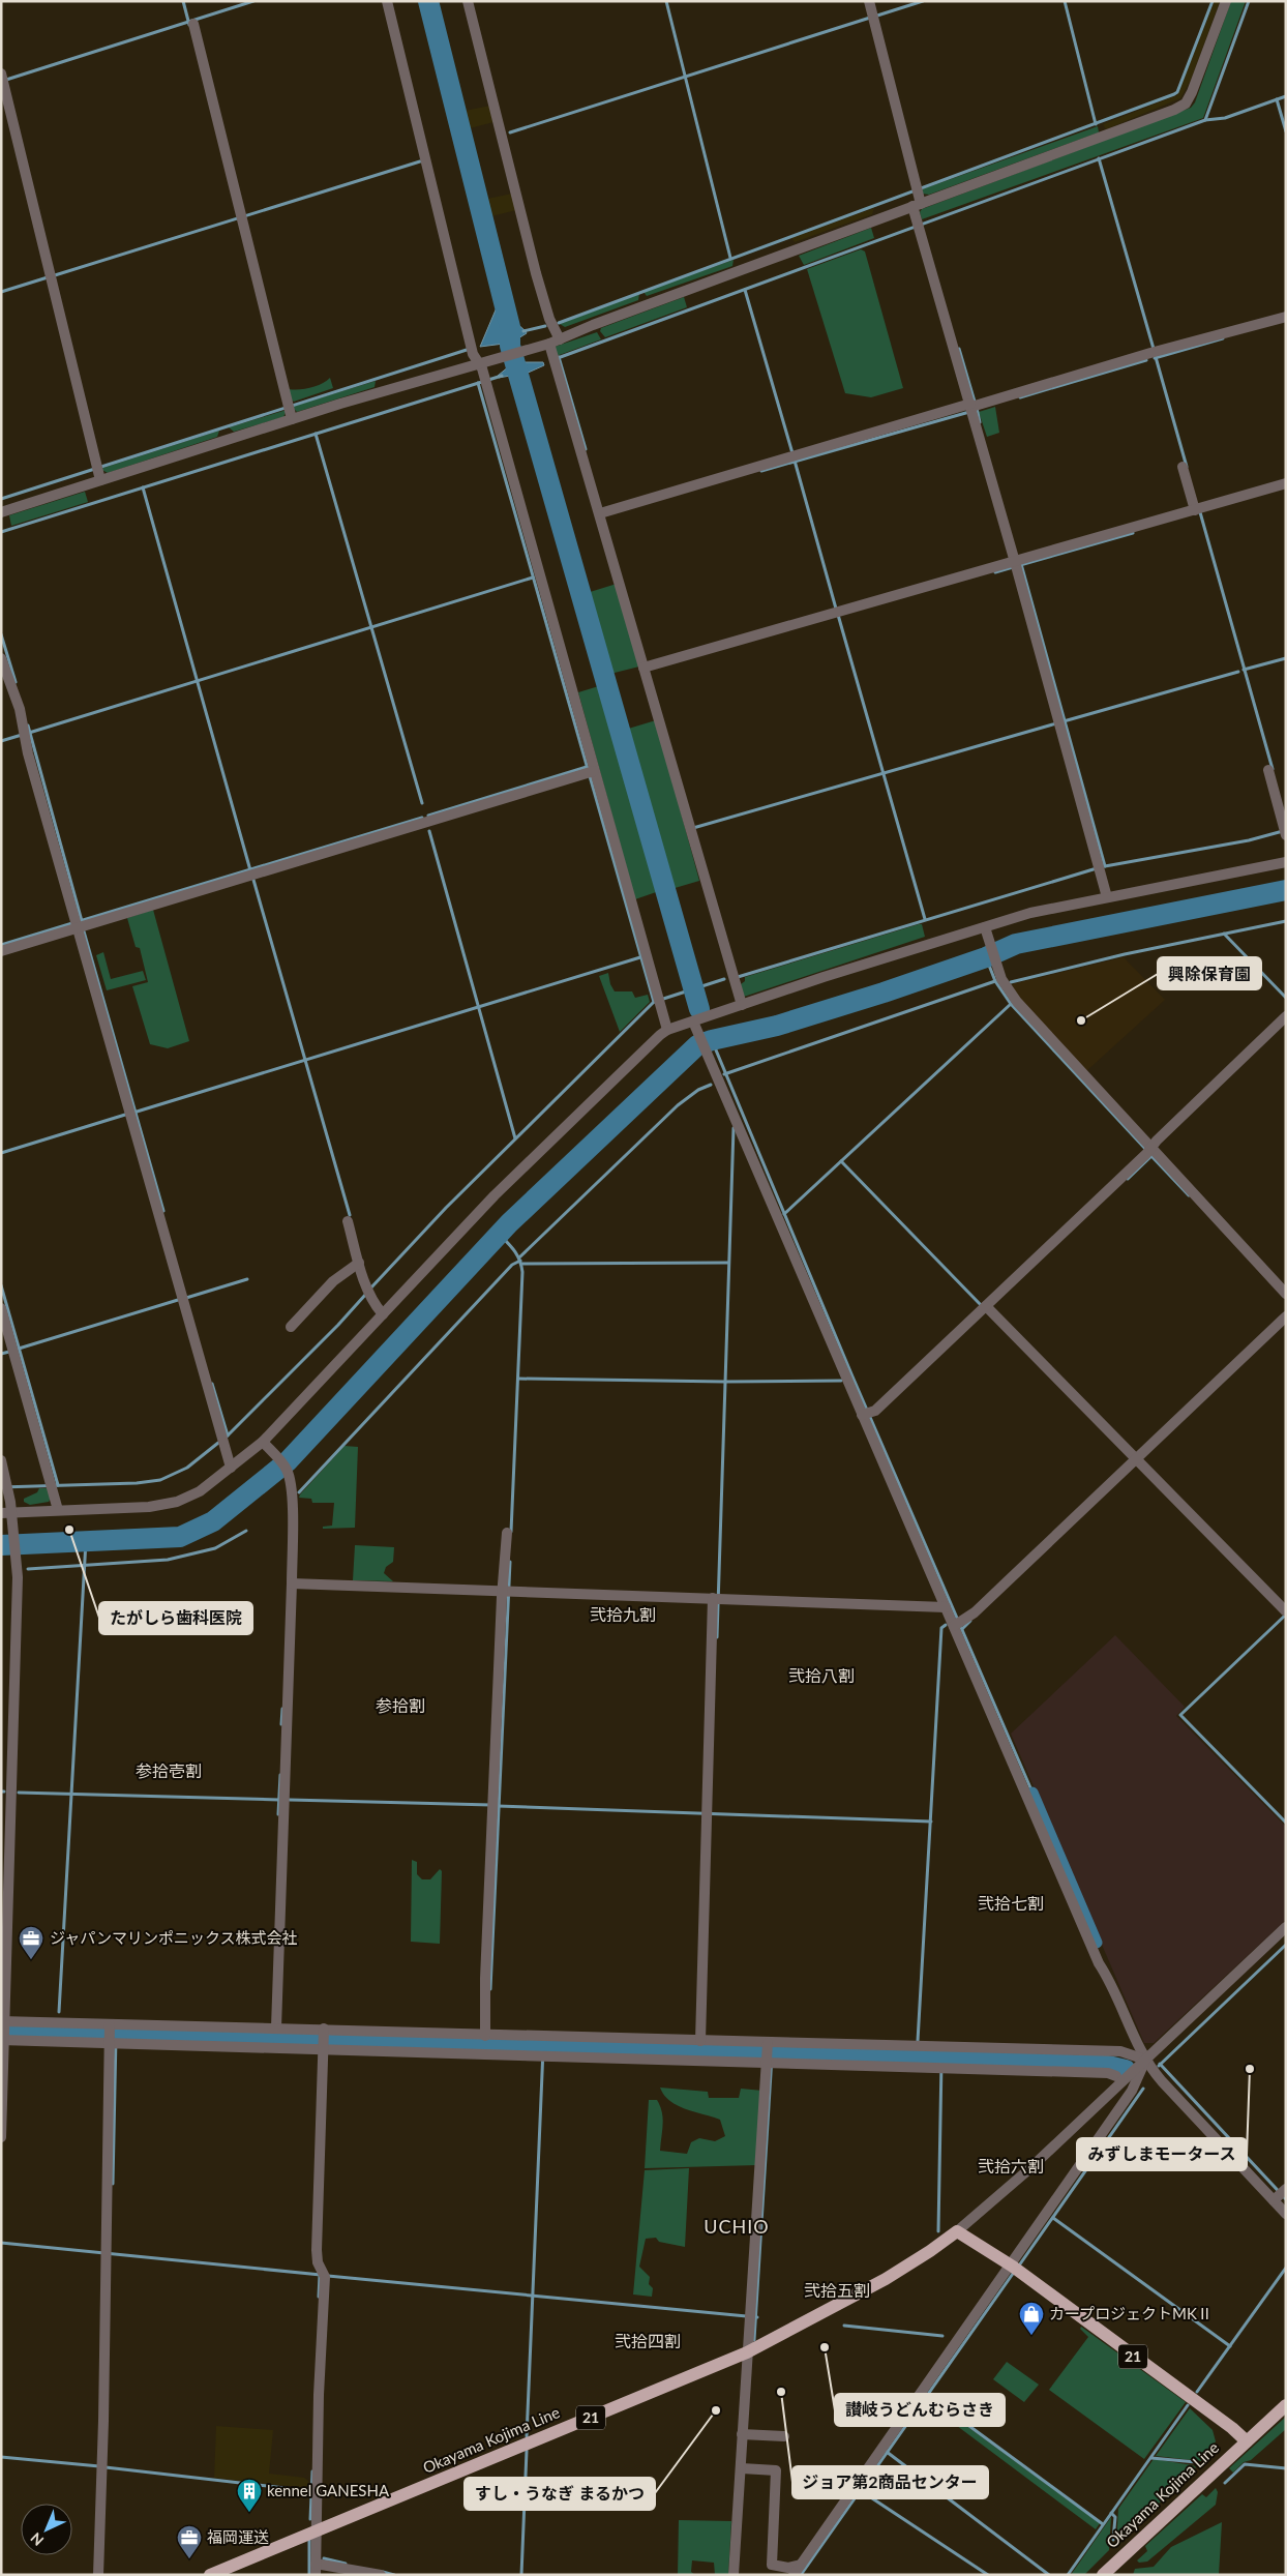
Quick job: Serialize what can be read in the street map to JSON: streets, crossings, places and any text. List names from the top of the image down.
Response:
{
  "streets": {
    "main road": ["21", "Okayama Kojima Line"]
  },
  "districts": [
    "弐拾九割",
    "弐拾八割",
    "参拾割",
    "参拾壱割",
    "弐拾七割",
    "弐拾六割",
    "UCHIO",
    "弐拾五割",
    "弐拾四割"
  ],
  "places": {
    "other": [
      "興除保育園",
      "たがしら歯科医院",
      "みずしまモータース",
      "讃岐うどんむらさき",
      "ジョア第2商品センター",
      "すし・うなぎ まるかつ"
    ],
    "office": ["ジャパンマリンポニックス株式会社", "福岡運送"],
    "shop": ["カープロジェクトMKⅡ"],
    "building": ["kennel GANESHA"]
  },
  "north": "bottom left"
}
